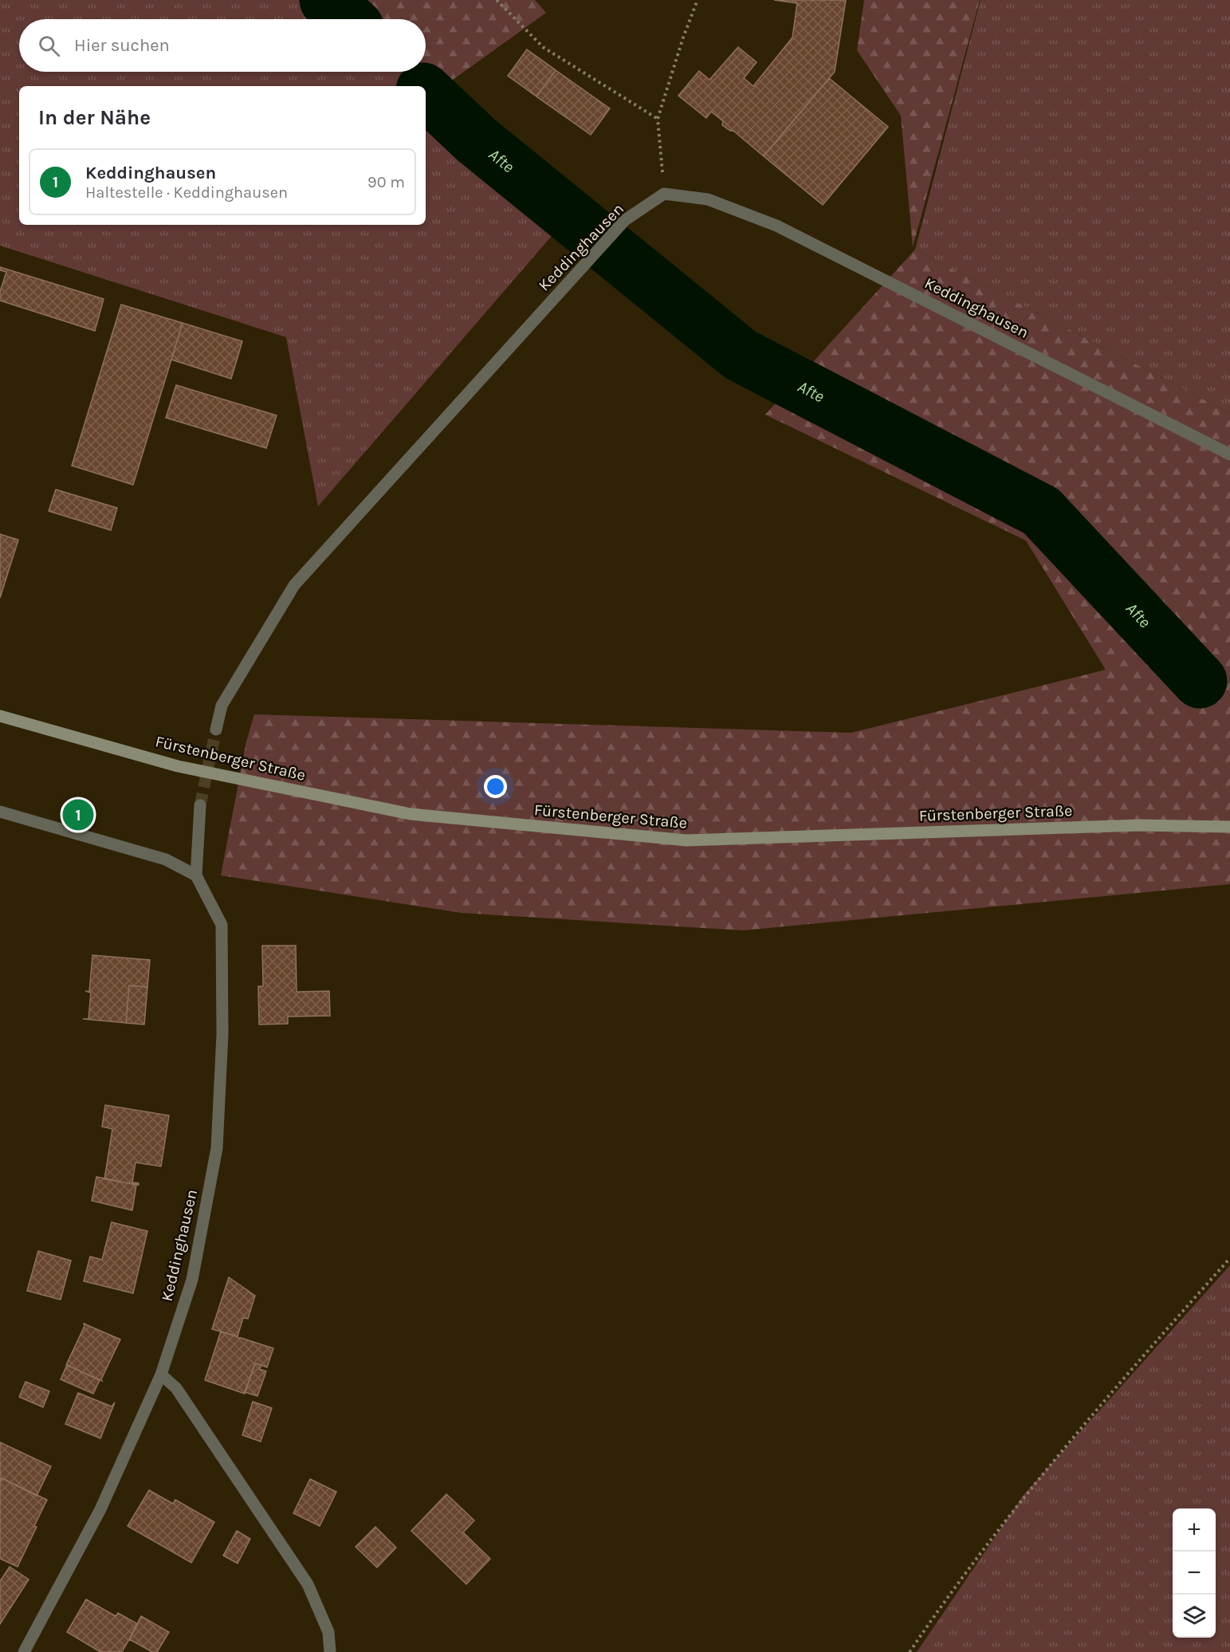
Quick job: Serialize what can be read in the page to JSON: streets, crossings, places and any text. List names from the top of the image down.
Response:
{
  "streets": {
    "main road": ["Fürstenberger Straße"],
    "street": ["Keddinghausen"]
  },
  "water": ["Afte"],
  "page": {
    "search": "Hier suchen",
    "heading": "In der Nähe",
    "list": [
      {
        "mark": "1",
        "name": "Keddinghausen",
        "note": "Haltestelle · Keddinghausen",
        "value": "90 m"
      }
    ],
    "pins": "1",
    "map_buttons": ["+", "−"]
  }
}
